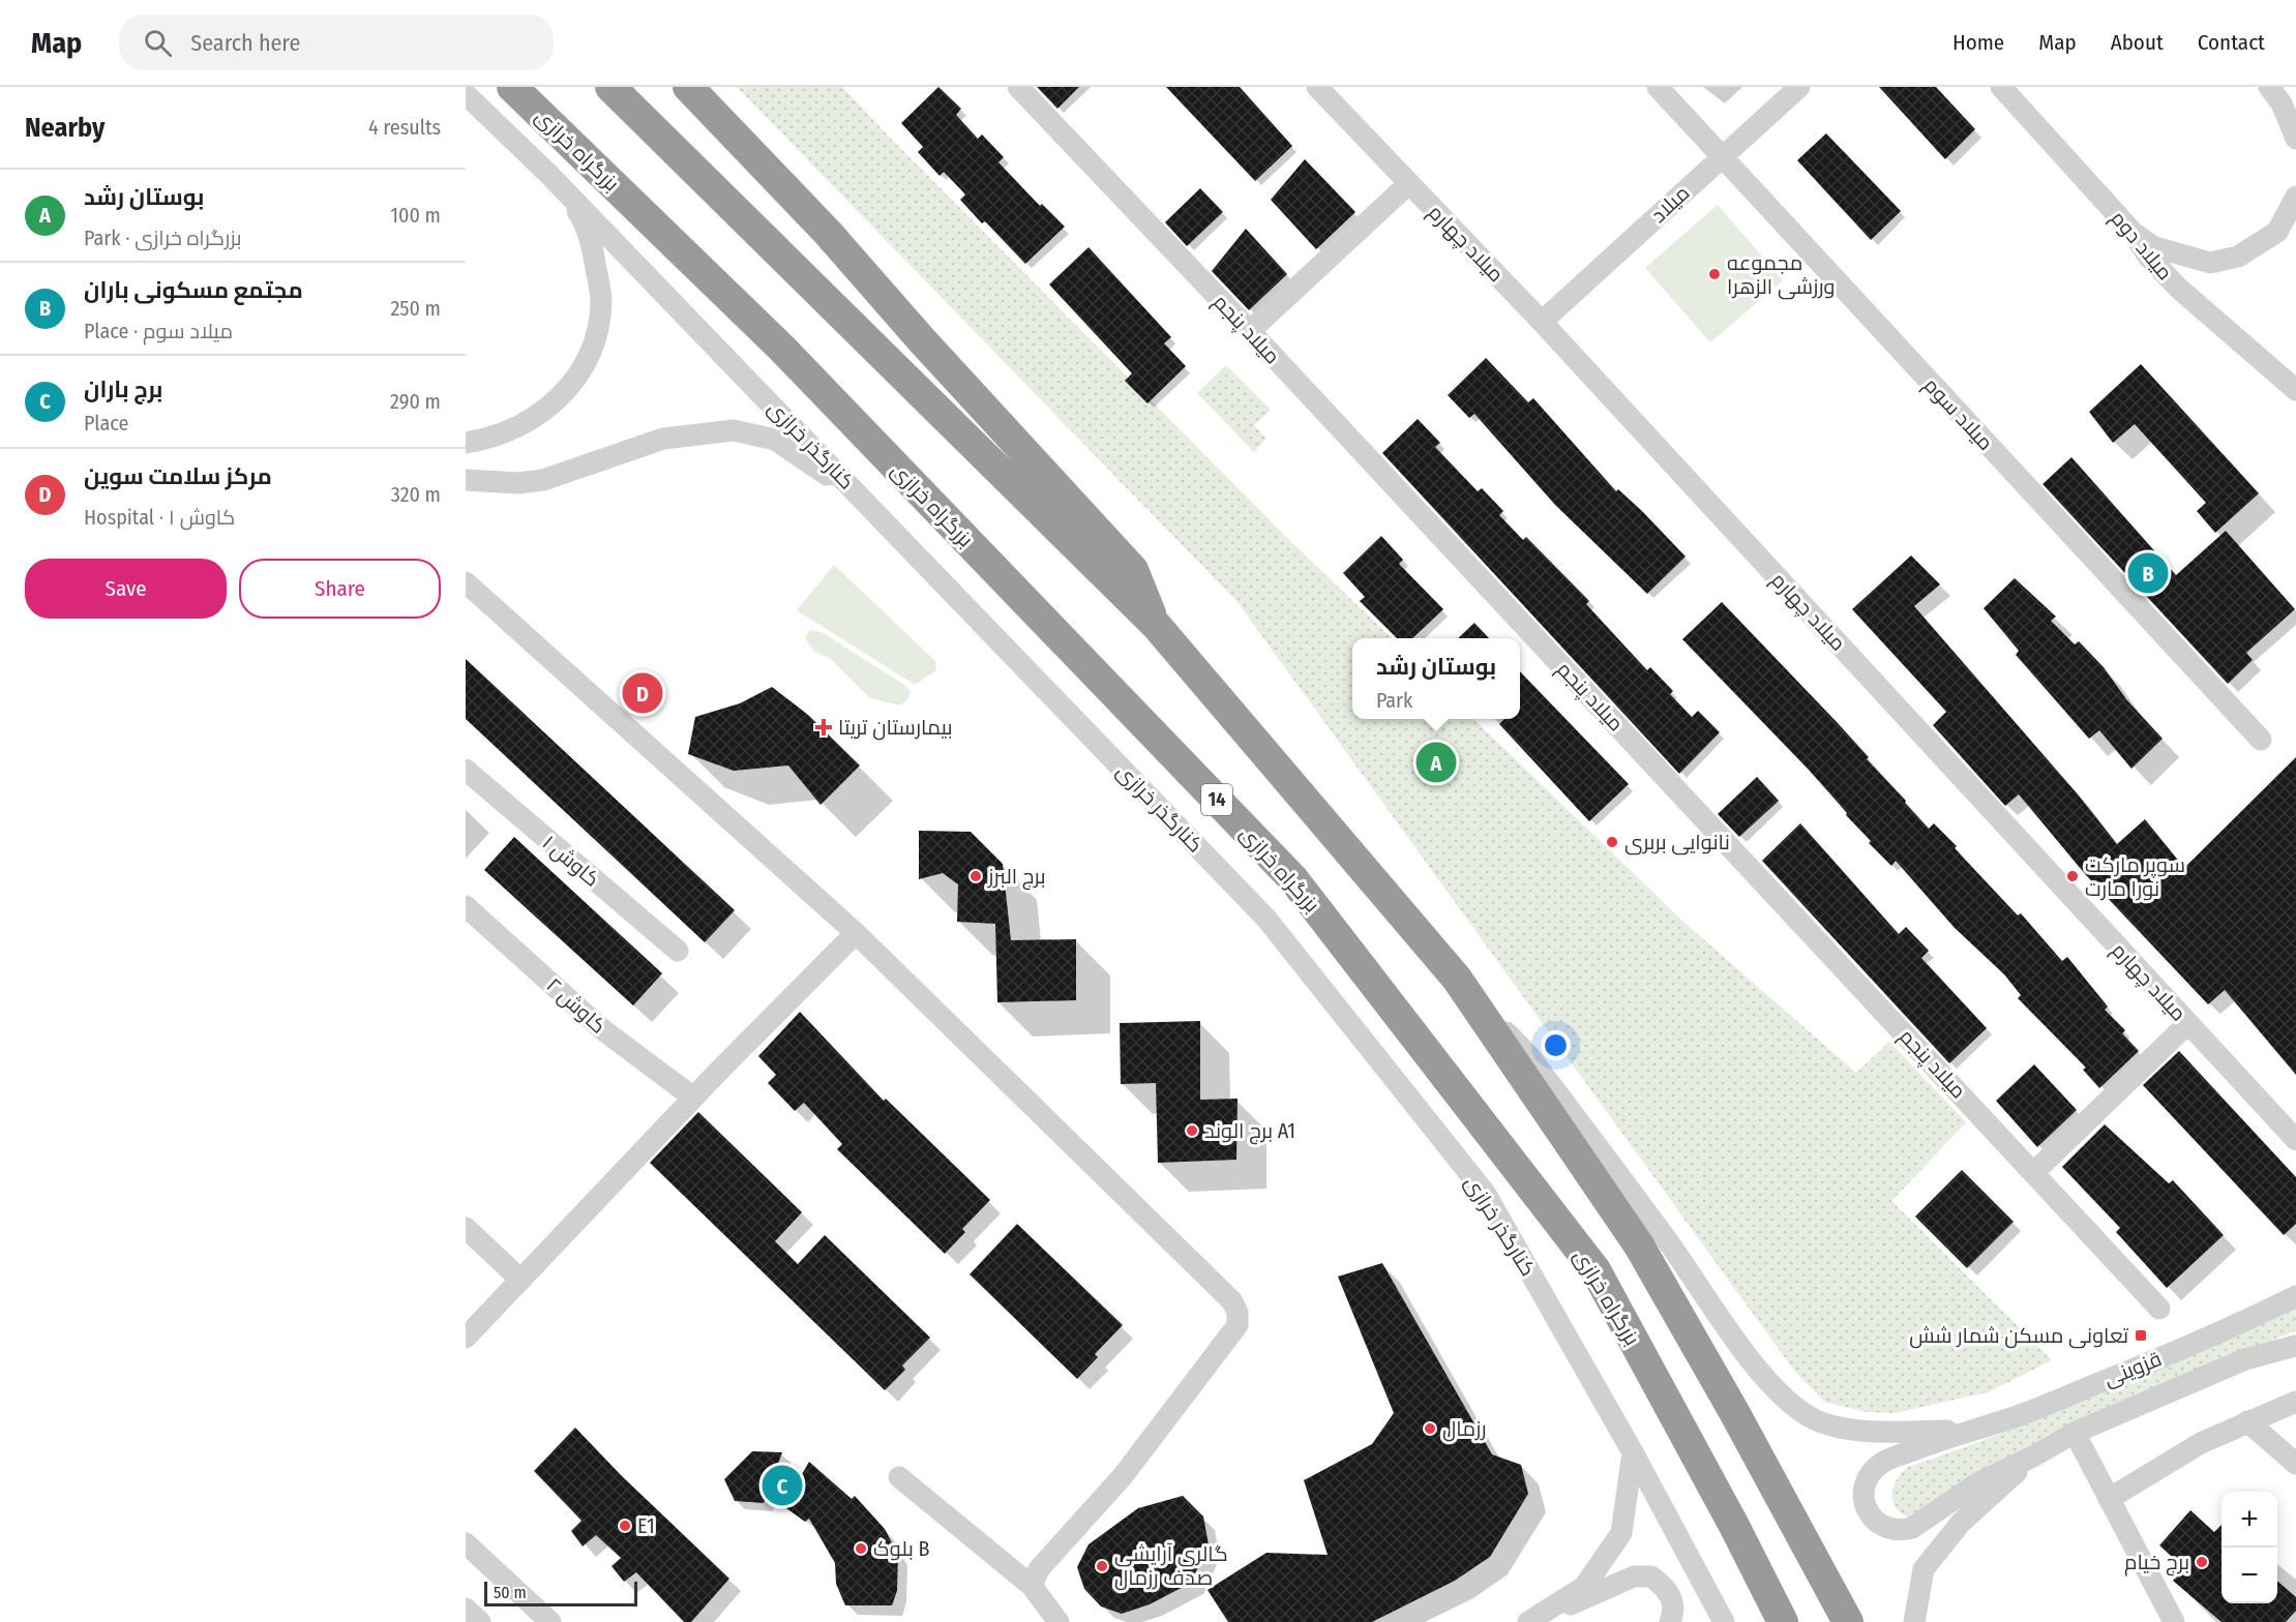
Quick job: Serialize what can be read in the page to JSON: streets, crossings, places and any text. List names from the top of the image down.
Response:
{
  "streets": {
    "highway": ["بزرگراه خرازی", "14"],
    "street": [
      "میلاد",
      "میلاد چهارم",
      "میلاد دوم",
      "میلاد پنجم",
      "میلاد سوم",
      "کنارگذر خرازی",
      "کاوش ۱",
      "کاوش ۲",
      "قزوینی"
    ]
  },
  "crossings": [
    ["میلاد", "میلاد چهارم"],
    ["میلاد", "میلاد سوم"]
  ],
  "places": {
    "other": [
      "مجموعه ورزشی الزهرا",
      "نانوایی بربری",
      "برج البرز",
      "سوپر مارکت نورا مارت",
      "برج الوند A1",
      "رزمال",
      "E1",
      "بلوک B",
      "برج خیام",
      "گالری آرایشی صدف رزمال"
    ],
    "health": ["بیمارستان تریتا"],
    "transit": ["تعاونی مسکن شمار شش"]
  },
  "scale_bar": "50 m",
  "page": {
    "header": "Map",
    "search": "Search here",
    "nav": [
      "Home",
      "Map",
      "About",
      "Contact"
    ],
    "heading": ["Nearby", "4 results"],
    "list": [
      {
        "mark": "A",
        "name": "بوستان رشد",
        "note": "Park · بزرگراه خرازی",
        "value": "100 m"
      },
      {
        "mark": "B",
        "name": "مجتمع مسکونی باران",
        "note": "Place · میلاد سوم",
        "value": "250 m"
      },
      {
        "mark": "C",
        "name": "برج باران",
        "note": "Place",
        "value": "290 m"
      },
      {
        "mark": "D",
        "name": "مرکز سلامت سوین",
        "note": "Hospital · کاوش ۱",
        "value": "320 m"
      }
    ],
    "buttons": ["Save", "Share"],
    "pins": [
      "B",
      "D",
      "A",
      "C"
    ],
    "popup": ["بوستان رشد", "Park"],
    "map_buttons": ["+", "−"],
    "scale": "50 m"
  }
}
